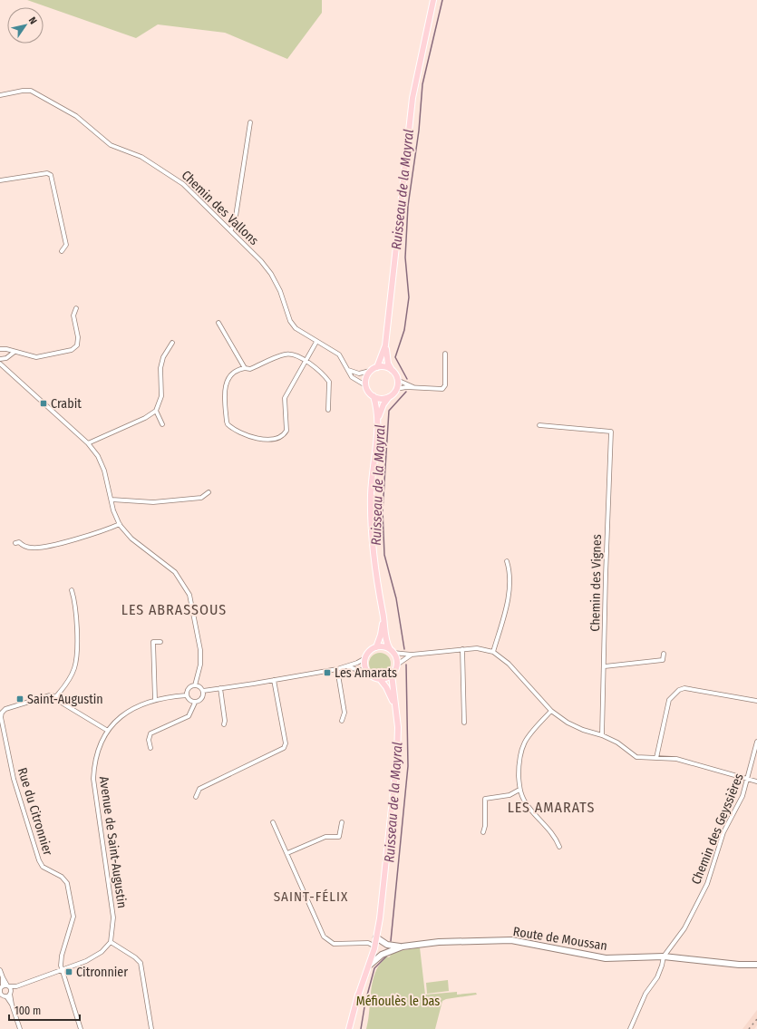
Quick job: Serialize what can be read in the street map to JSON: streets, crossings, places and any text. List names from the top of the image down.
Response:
{
  "streets": {
    "street": [
      "Chemin des Vallons",
      "Chemin des Vignes",
      "Rue du Citronnier",
      "Chemin des Geyssières",
      "Avenue de Saint-Augustin",
      "Route de Moussan"
    ]
  },
  "crossings": [
    ["Chemin des Geyssières", "Route de Moussan"]
  ],
  "districts": ["LES ABRASSOUS", "LES AMARATS", "SAINT-FÉLIX"],
  "water": ["Ruisseau de la Mayral"],
  "parks": ["Méfioulès le bas"],
  "places": {
    "transit": [
      "Crabit",
      "Les Amarats",
      "Saint-Augustin",
      "Citronnier"
    ]
  },
  "scale_bar": "100 m",
  "north": "top right"
}
